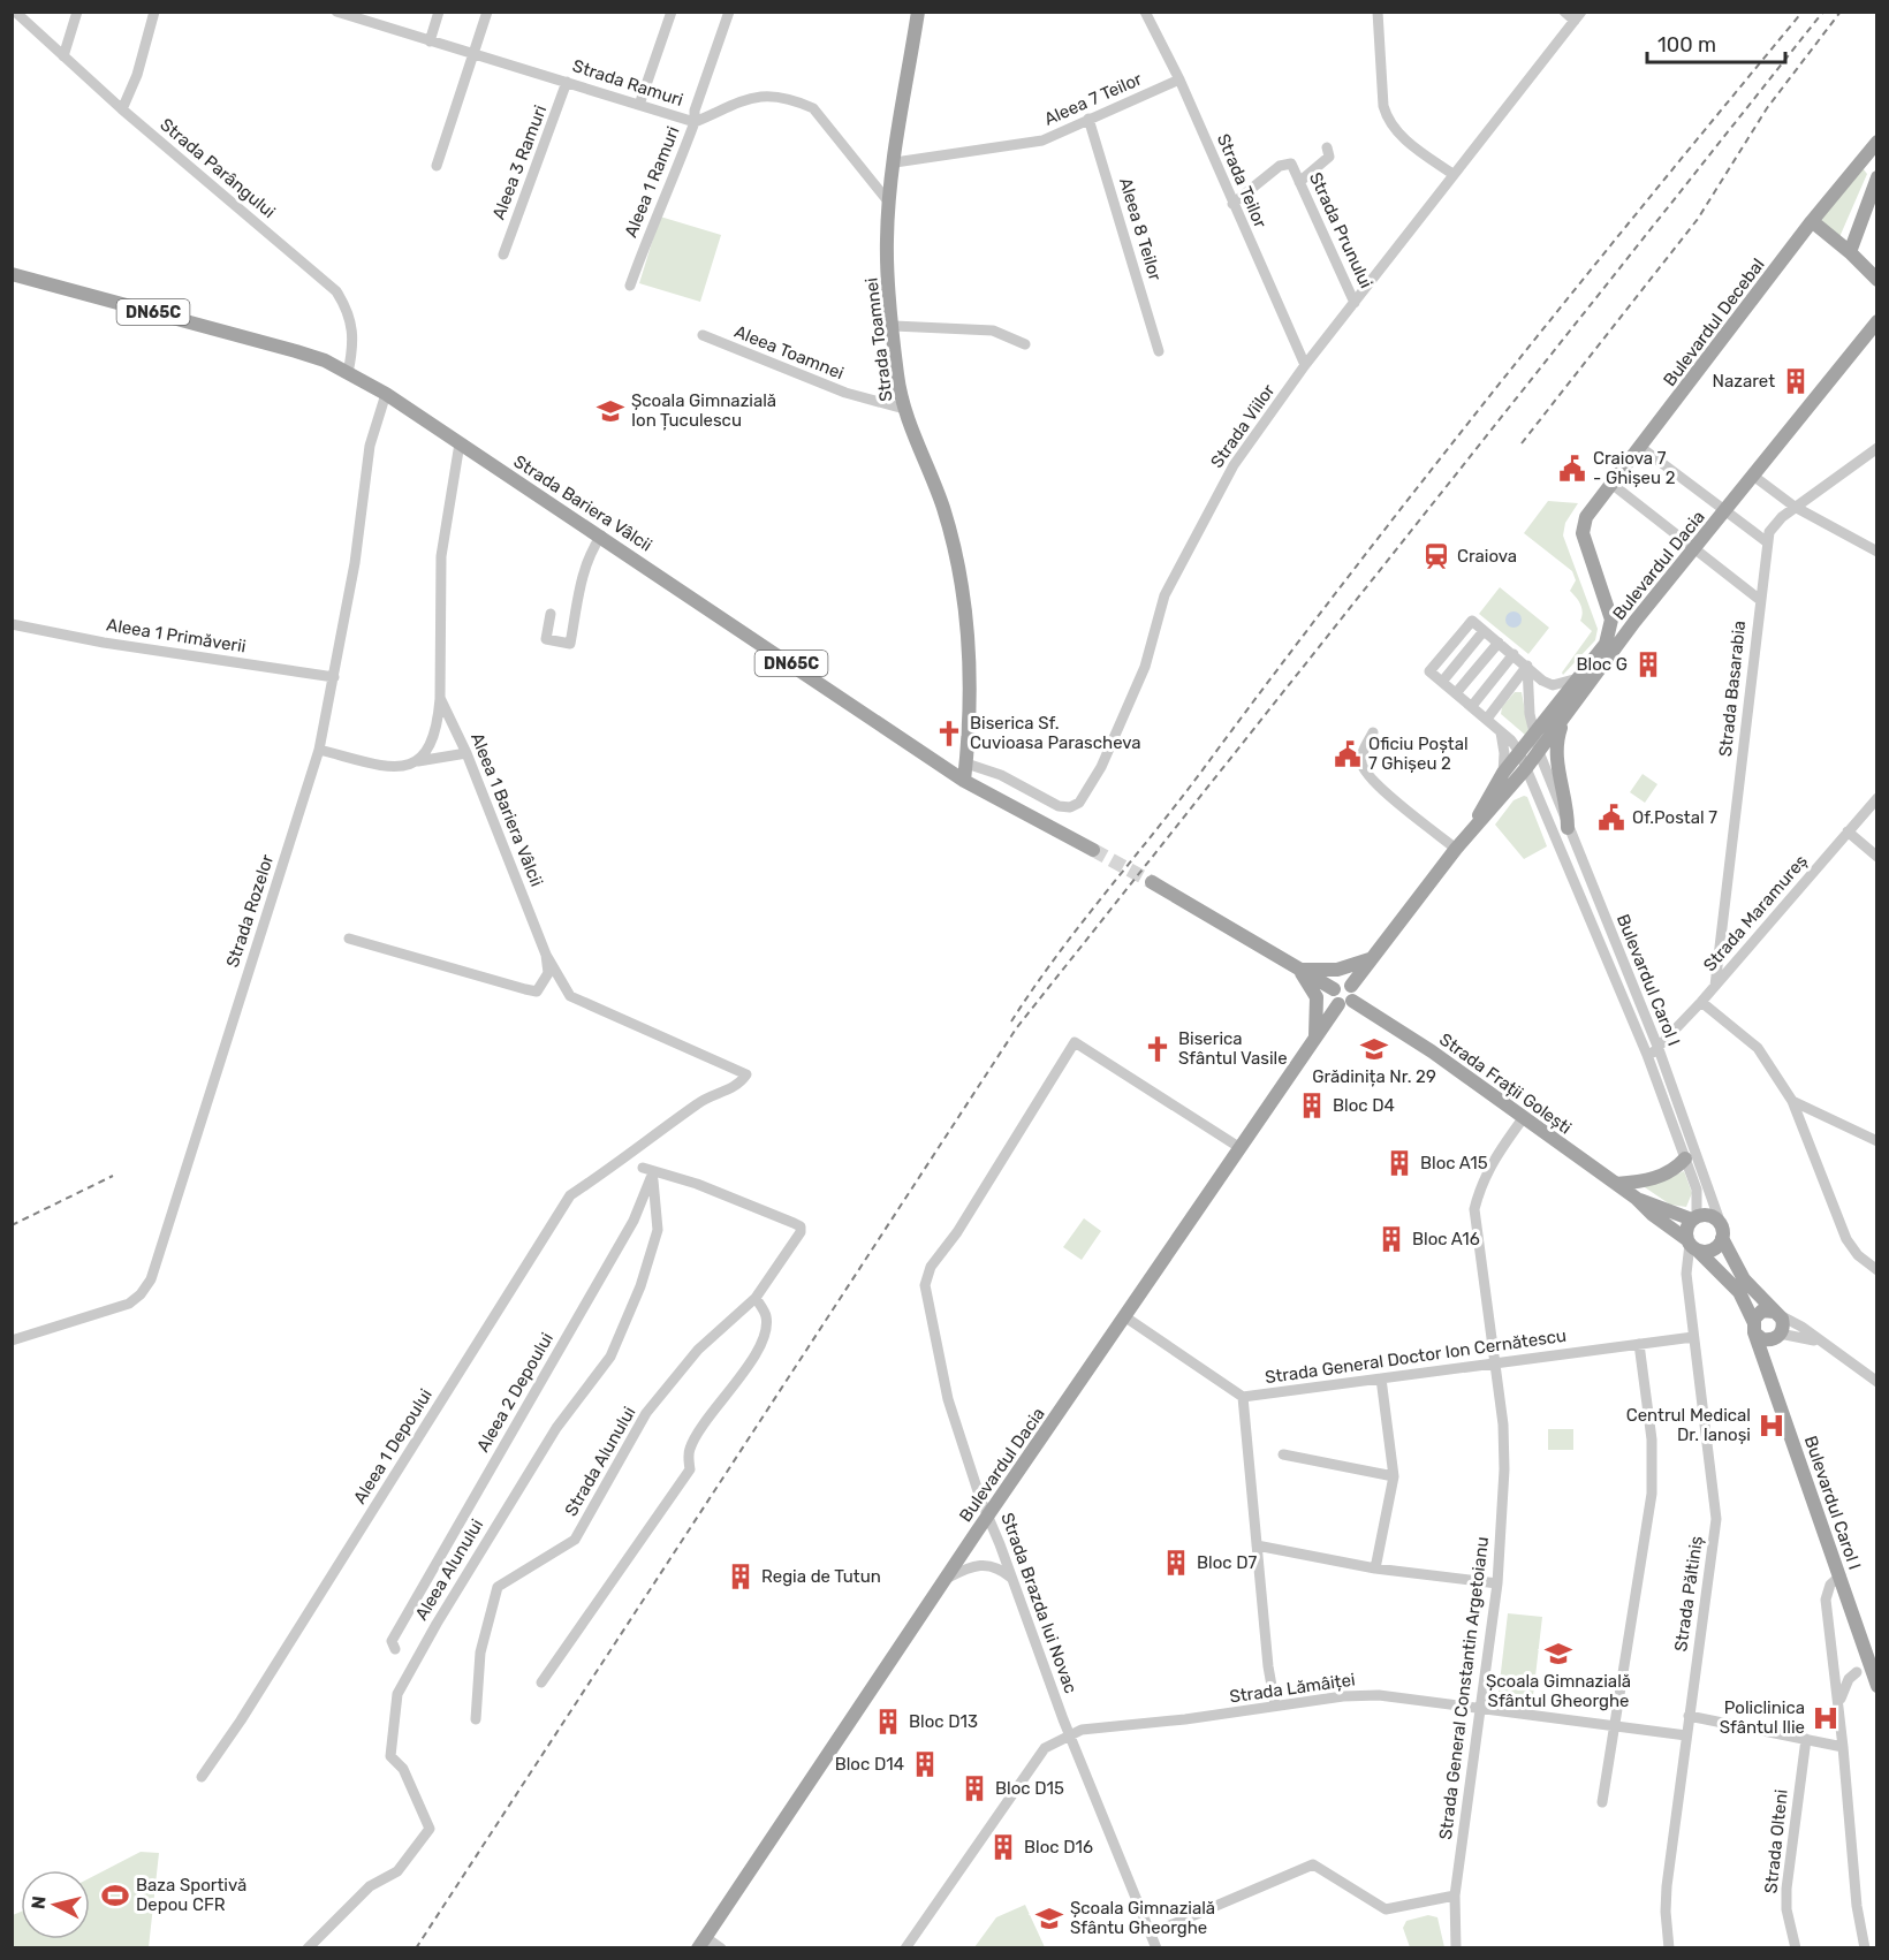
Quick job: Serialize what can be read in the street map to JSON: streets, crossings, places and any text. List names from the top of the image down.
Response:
{
  "streets": {
    "main road": [
      "DN65C",
      "Bulevardul Decebal",
      "Strada Toamnei",
      "Strada Bariera Vâlcii",
      "Bulevardul Dacia",
      "Bulevardul Carol I",
      "Strada Frații Golești"
    ],
    "street": [
      "Strada Ramuri",
      "Aleea 7 Teilor",
      "Aleea 3 Ramuri",
      "Strada Parângului",
      "Strada Teilor",
      "Aleea 1 Ramuri",
      "Aleea 8 Teilor",
      "Strada Prunului",
      "Aleea Toamnei",
      "Strada Viilor",
      "Aleea 1 Primăverii",
      "Strada Basarabia",
      "Aleea 1 Bariera Vâlcii",
      "Strada Rozelor",
      "Strada Maramureș",
      "Strada General Doctor Ion Cernătescu",
      "Aleea 2 Depoului",
      "Aleea 1 Depoului",
      "Strada Alunului",
      "Aleea Alunului",
      "Strada Păltiniș",
      "Strada Brazda lui Novac",
      "Strada Lămâiței",
      "Strada General Constantin Argetoianu",
      "Strada Olteni"
    ]
  },
  "crossings": [
    ["Strada Ramuri", "Aleea 3 Ramuri"],
    ["Strada Ramuri", "Aleea 1 Ramuri"],
    ["Strada Ramuri", "Strada Toamnei"],
    ["Aleea 7 Teilor", "Strada Teilor"],
    ["Aleea 7 Teilor", "Aleea 8 Teilor"],
    ["Aleea 7 Teilor", "Strada Toamnei"],
    ["Strada Parângului", "Strada Bariera Vâlcii"],
    ["Strada Teilor", "Strada Prunului"],
    ["Strada Teilor", "Strada Viilor"],
    ["Strada Prunului", "Strada Viilor"],
    ["Bulevardul Decebal", "Bulevardul Dacia"],
    ["Strada Toamnei", "Aleea Toamnei"],
    ["Strada Toamnei", "Strada Viilor"],
    ["Strada Toamnei", "Strada Bariera Vâlcii"],
    ["Strada Bariera Vâlcii", "Aleea 1 Bariera Vâlcii"],
    ["Strada Bariera Vâlcii", "Strada Rozelor"],
    ["Bulevardul Dacia", "Bulevardul Carol I"],
    ["Bulevardul Dacia", "Strada Frații Golești"],
    ["Bulevardul Dacia", "Strada General Doctor Ion Cernătescu"],
    ["Bulevardul Dacia", "Strada Brazda lui Novac"],
    ["Aleea 1 Primăverii", "Strada Rozelor"],
    ["Strada Basarabia", "Strada Maramureș"],
    ["Aleea 1 Bariera Vâlcii", "Aleea 1 Depoului"],
    ["Strada Maramureș", "Bulevardul Carol I"],
    ["Bulevardul Carol I", "Strada Frații Golești"],
    ["Bulevardul Carol I", "Strada Păltiniș"],
    ["Strada Frații Golești", "Strada Păltiniș"],
    ["Strada Frații Golești", "Strada General Constantin Argetoianu"],
    ["Strada General Doctor Ion Cernătescu", "Strada Păltiniș"],
    ["Strada General Doctor Ion Cernătescu", "Strada General Constantin Argetoianu"],
    ["Aleea 2 Depoului", "Aleea Alunului"],
    ["Strada Păltiniș", "Strada Lămâiței"],
    ["Strada Brazda lui Novac", "Strada Lămâiței"],
    ["Strada Lămâiței", "Strada General Constantin Argetoianu"]
  ],
  "places": {
    "building": [
      "Nazaret",
      "Bloc G",
      "Bloc D4",
      "Bloc A15",
      "Bloc A16",
      "Bloc D7",
      "Regia de Tutun",
      "Bloc D13",
      "Bloc D14",
      "Bloc D15",
      "Bloc D16"
    ],
    "school or university": [
      "Școala Gimnazială Ion Țuculescu",
      "Grădinița Nr. 29",
      "Școala Gimnazială Sfântul Gheorghe",
      "Școala Gimnazială Sfântu Gheorghe"
    ],
    "public building": ["Craiova 7 - Ghișeu 2", "Oficiu Poștal 7 Ghișeu 2", "Of.Postal 7"],
    "station": ["Craiova"],
    "church": ["Biserica Sf. Cuvioasa Parascheva", "Biserica Sfântul Vasile"],
    "hospital": ["Centrul Medical Dr. Ianoși", "Policlinica Sfântul Ilie"],
    "sports": ["Baza Sportivă Depou CFR"]
  },
  "scale_bar": "100 m",
  "north": "left"
}
